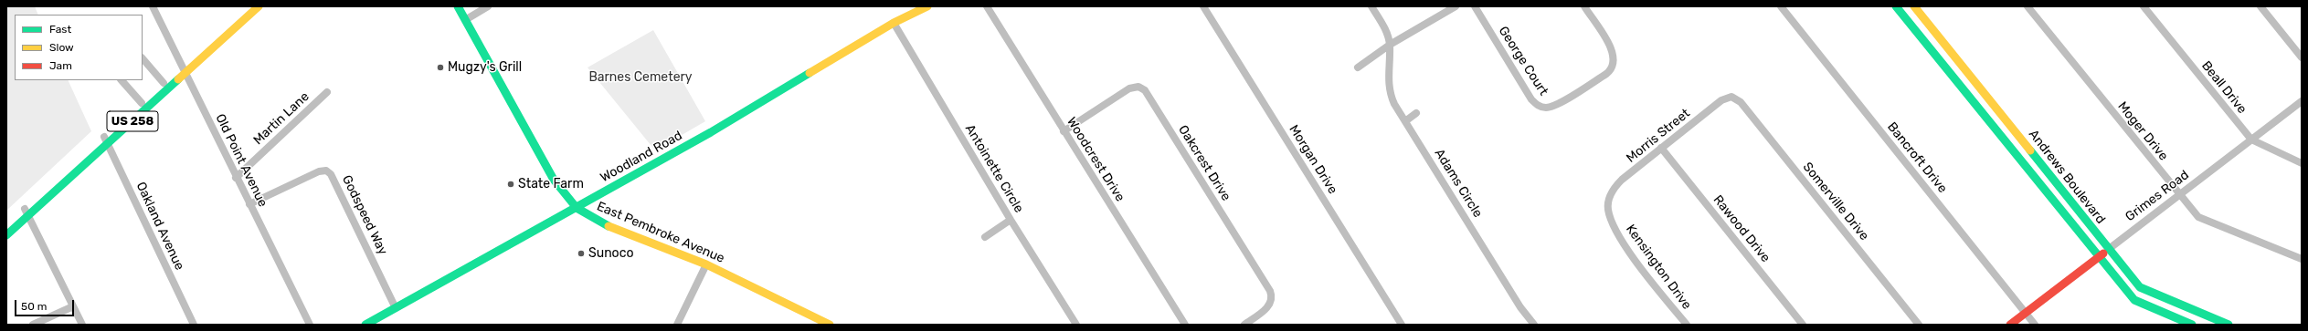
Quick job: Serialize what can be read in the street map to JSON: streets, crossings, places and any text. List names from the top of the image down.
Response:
{
  "streets": {
    "main road": [
      "US 258",
      "Woodland Road",
      "Andrews Boulevard",
      "Grimes Road",
      "East Pembroke Avenue"
    ],
    "street": [
      "George Court",
      "Beall Drive",
      "Martin Lane",
      "Moger Drive",
      "Morris Street",
      "Bancroft Drive",
      "Woodcrest Drive",
      "Morgan Drive",
      "Old Point Avenue",
      "Oakcrest Drive",
      "Antoinette Circle",
      "Adams Circle",
      "Somerville Drive",
      "Godspeed Way",
      "Oakland Avenue",
      "Rawood Drive",
      "Kensington Drive"
    ]
  },
  "crossings": [
    ["Beall Drive", "Grimes Road"],
    ["Martin Lane", "Old Point Avenue"],
    ["US 258", "Old Point Avenue"],
    ["US 258", "Oakland Avenue"],
    ["Moger Drive", "Grimes Road"],
    ["Morris Street", "Somerville Drive"],
    ["Morris Street", "Rawood Drive"],
    ["Morris Street", "Kensington Drive"],
    ["Woodland Road", "Antoinette Circle"],
    ["Woodland Road", "Godspeed Way"],
    ["Woodland Road", "East Pembroke Avenue"],
    ["Bancroft Drive", "Grimes Road"],
    ["Woodcrest Drive", "Oakcrest Drive"],
    ["Old Point Avenue", "Godspeed Way"],
    ["Andrews Boulevard", "Grimes Road"]
  ],
  "parks": ["Barnes Cemetery"],
  "places": ["Mugzy's Grill", "State Farm", "Sunoco"],
  "legend": ["Fast", "Slow", "Jam"],
  "scale_bar": "50 m"
}
